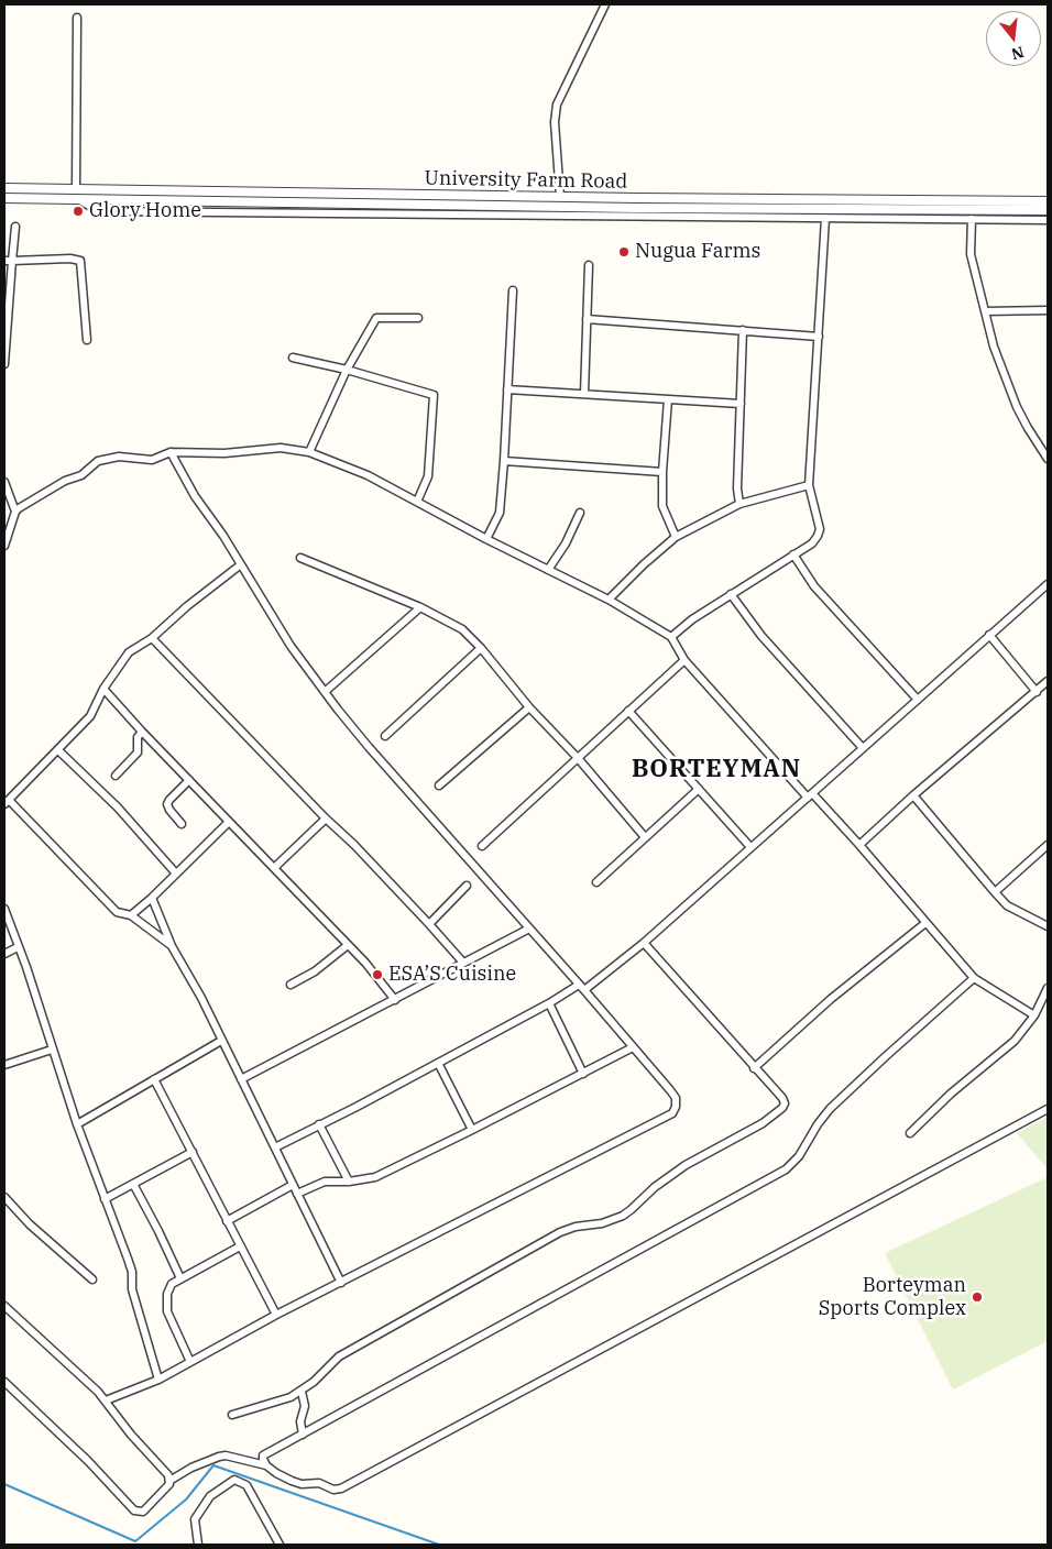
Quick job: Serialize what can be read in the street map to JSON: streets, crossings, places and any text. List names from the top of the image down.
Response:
{
  "streets": {
    "street": ["University Farm Road"]
  },
  "districts": ["BORTEYMAN"],
  "places": [
    "Glory Home",
    "Nugua Farms",
    "ESA’S Cuisine",
    "Borteyman Sports Complex"
  ],
  "north": "bottom"
}
